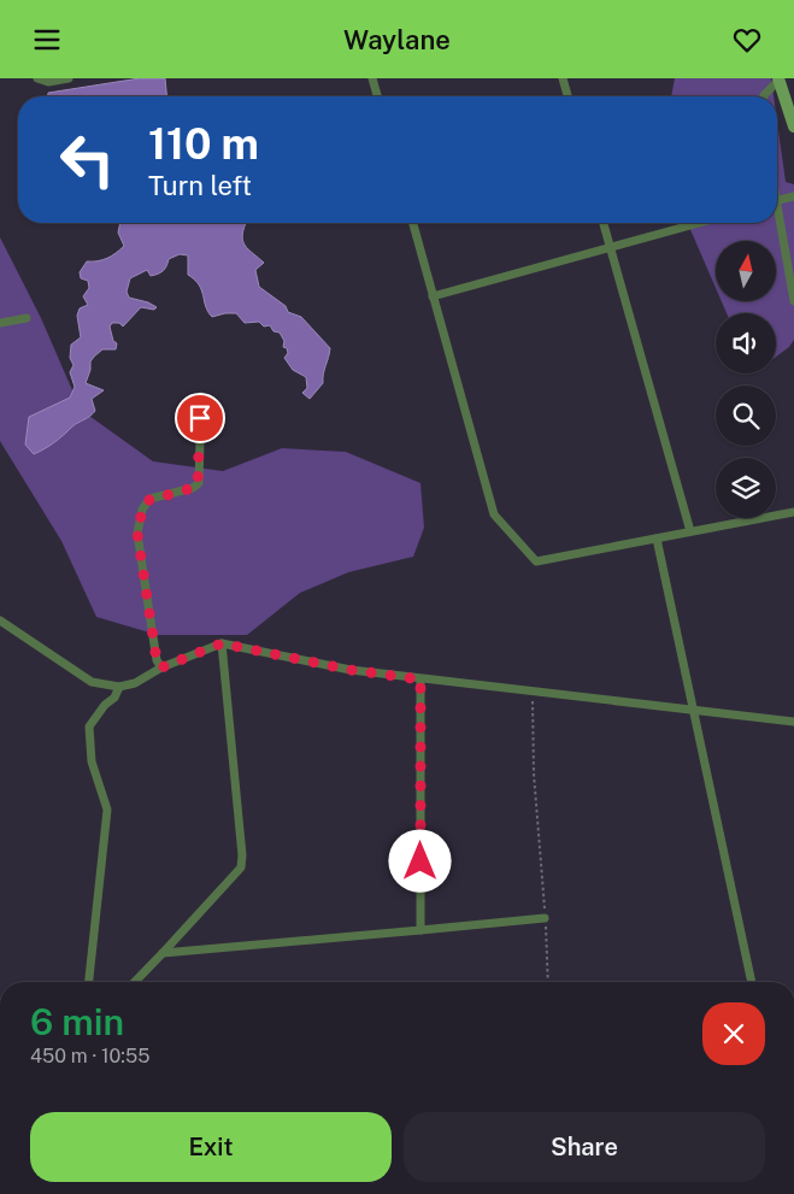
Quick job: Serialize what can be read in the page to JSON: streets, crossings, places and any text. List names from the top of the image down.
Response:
{
  "north": "top",
  "page": {
    "header": "Waylane",
    "turn": ["110 m", "Turn left"],
    "heading": ["6 min", "450 m · 10:55"],
    "buttons": ["Exit", "Share"]
  }
}
